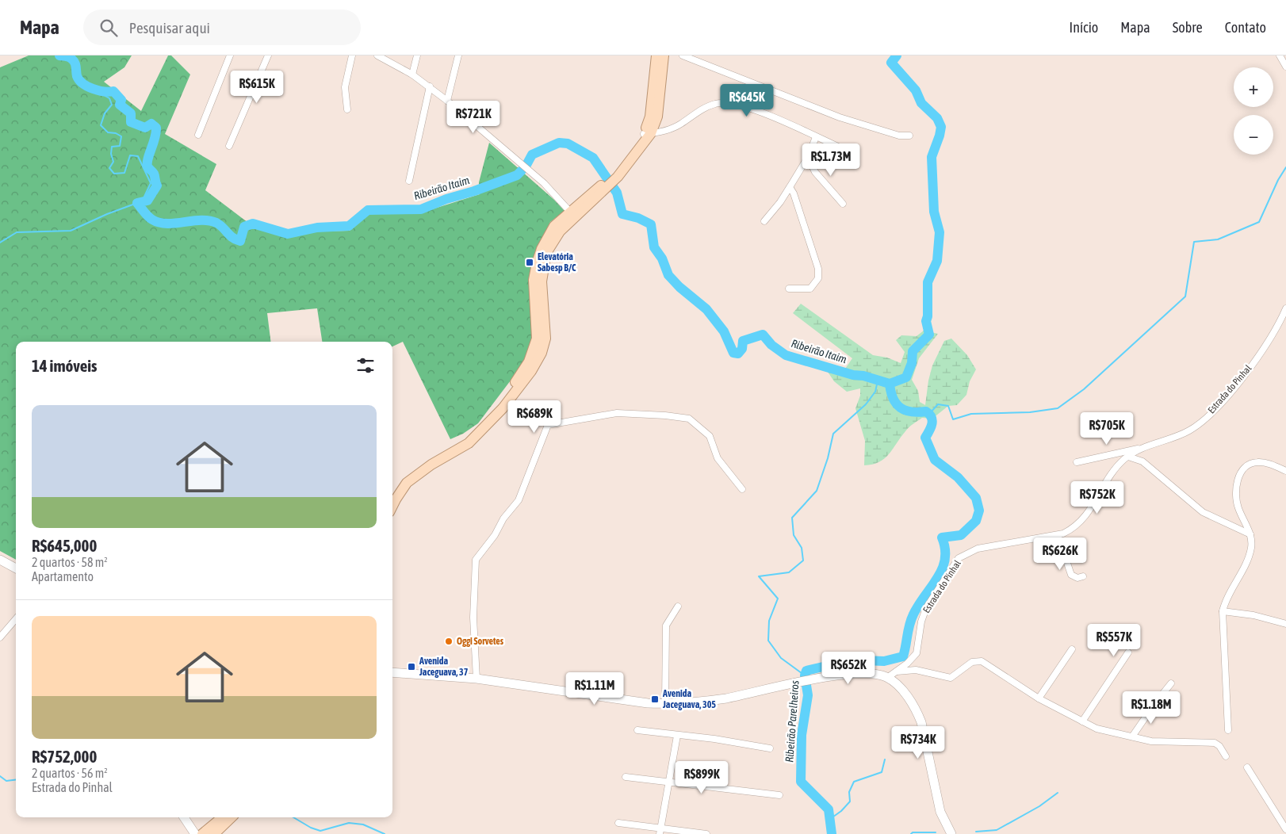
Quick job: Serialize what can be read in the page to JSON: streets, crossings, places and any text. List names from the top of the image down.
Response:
{
  "streets": {
    "street": ["Estrada do Pinhal"]
  },
  "water": ["Ribeirão Itaim", "Ribeirão Parelheiros"],
  "places": {
    "transit": ["Elevatória Sabesp B/C", "Avenida Jaceguava, 37", "Avenida Jaceguava, 305"],
    "other": ["Oggi Sorvetes"]
  },
  "page": {
    "header": "Mapa",
    "search": "Pesquisar aqui",
    "nav": [
      "Início",
      "Mapa",
      "Sobre",
      "Contato"
    ],
    "map_buttons": ["+", "−"],
    "price": [
      "R$615K",
      "R$645K",
      "R$721K",
      "R$1.73M",
      "R$689K",
      "R$705K",
      "R$752K",
      "R$626K",
      "R$557K",
      "R$652K",
      "R$1.11M",
      "R$1.18M",
      "R$734K",
      "R$899K"
    ],
    "heading": "14 imóveis",
    "list": [
      {
        "name": "R$645,000",
        "note": "2 quartos · 58 m² · Apartamento"
      },
      {
        "name": "R$752,000",
        "note": "2 quartos · 56 m² · Estrada do Pinhal"
      }
    ]
  }
}
